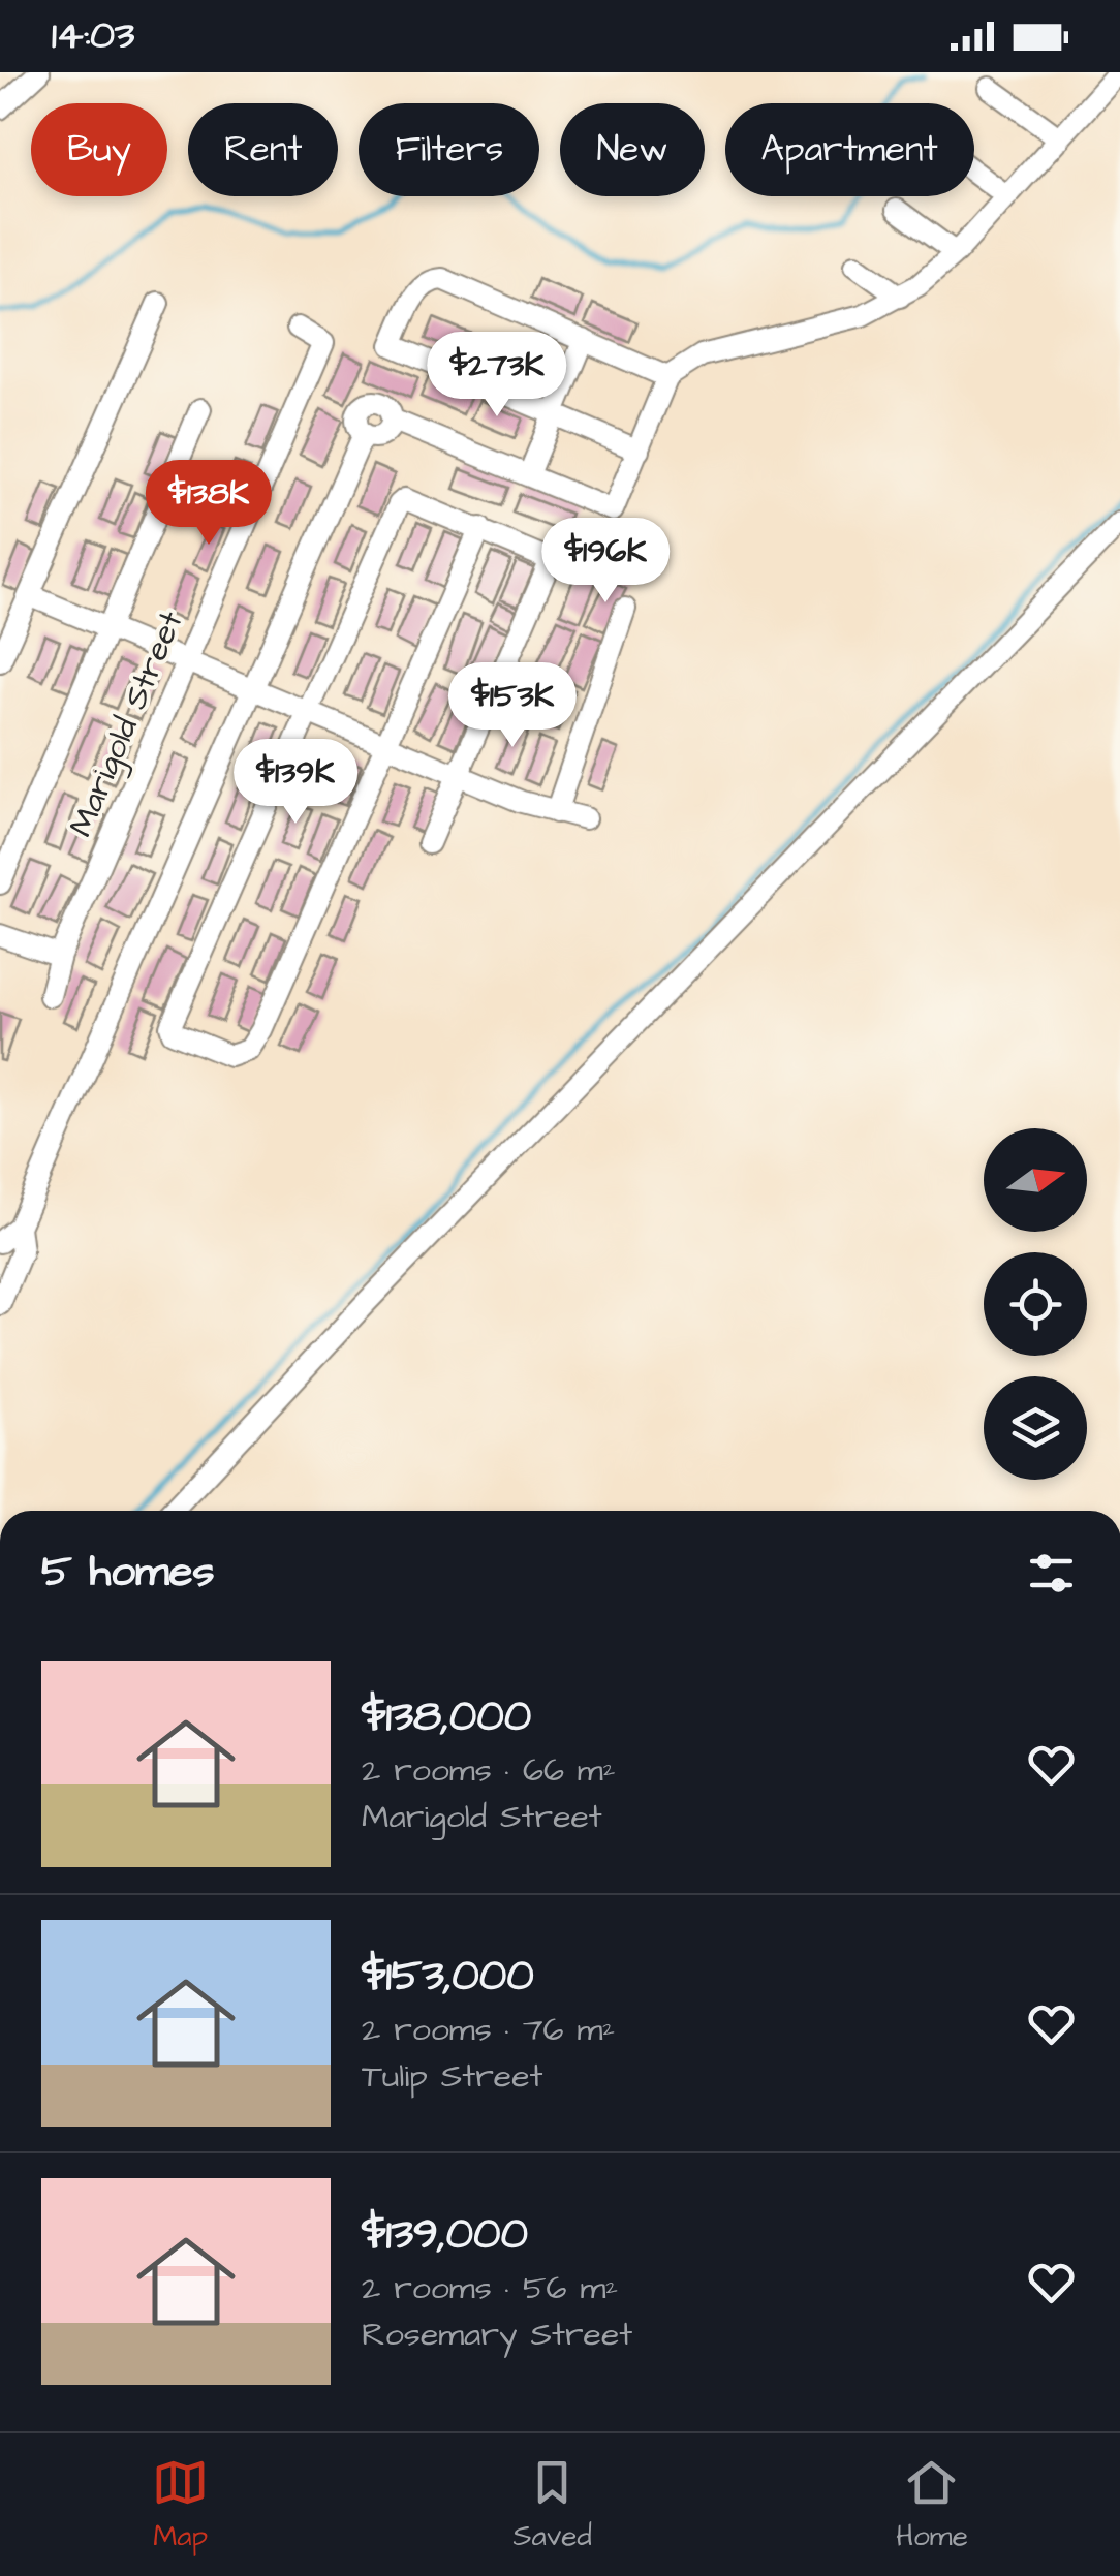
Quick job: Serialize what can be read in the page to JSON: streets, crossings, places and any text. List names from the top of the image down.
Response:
{
  "streets": {
    "street": ["Marigold Street"]
  },
  "north": "right",
  "page": {
    "status": "14:03",
    "chip": [
      "Buy",
      "Rent",
      "Filters",
      "New",
      "Apartment"
    ],
    "price": [
      "$273K",
      "$138K",
      "$196K",
      "$153K",
      "$139K"
    ],
    "heading": "5 homes",
    "list": [
      {
        "name": "$138,000",
        "note": "2 rooms · 66 m² · Marigold Street"
      },
      {
        "name": "$153,000",
        "note": "2 rooms · 76 m² · Tulip Street"
      },
      {
        "name": "$139,000",
        "note": "2 rooms · 56 m² · Rosemary Street"
      }
    ],
    "tabs": ["Map", "Saved", "Home"]
  }
}
